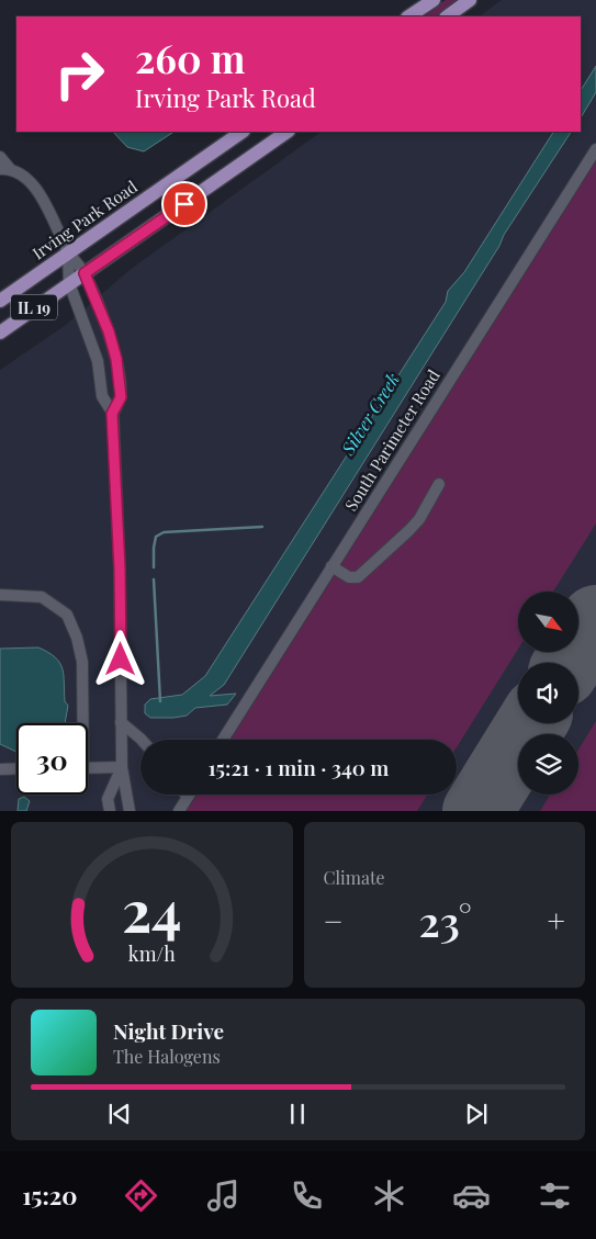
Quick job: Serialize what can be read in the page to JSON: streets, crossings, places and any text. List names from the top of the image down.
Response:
{
  "streets": {
    "main road": ["Irving Park Road", "IL 19"],
    "street": ["South Parimeter Road"]
  },
  "water": ["Silver Creek"],
  "north": "bottom right",
  "page": {
    "turn": ["260 m", "Irving Park Road"],
    "limit": "30",
    "trip": "15:21 · 1 min · 340 m",
    "tile": "Climate",
    "heat": ["−", "23°", "+"],
    "song": ["Night Drive", "The Halogens"],
    "tabs": "15:20",
    "gauge": ["24", "km/h"]
  }
}
